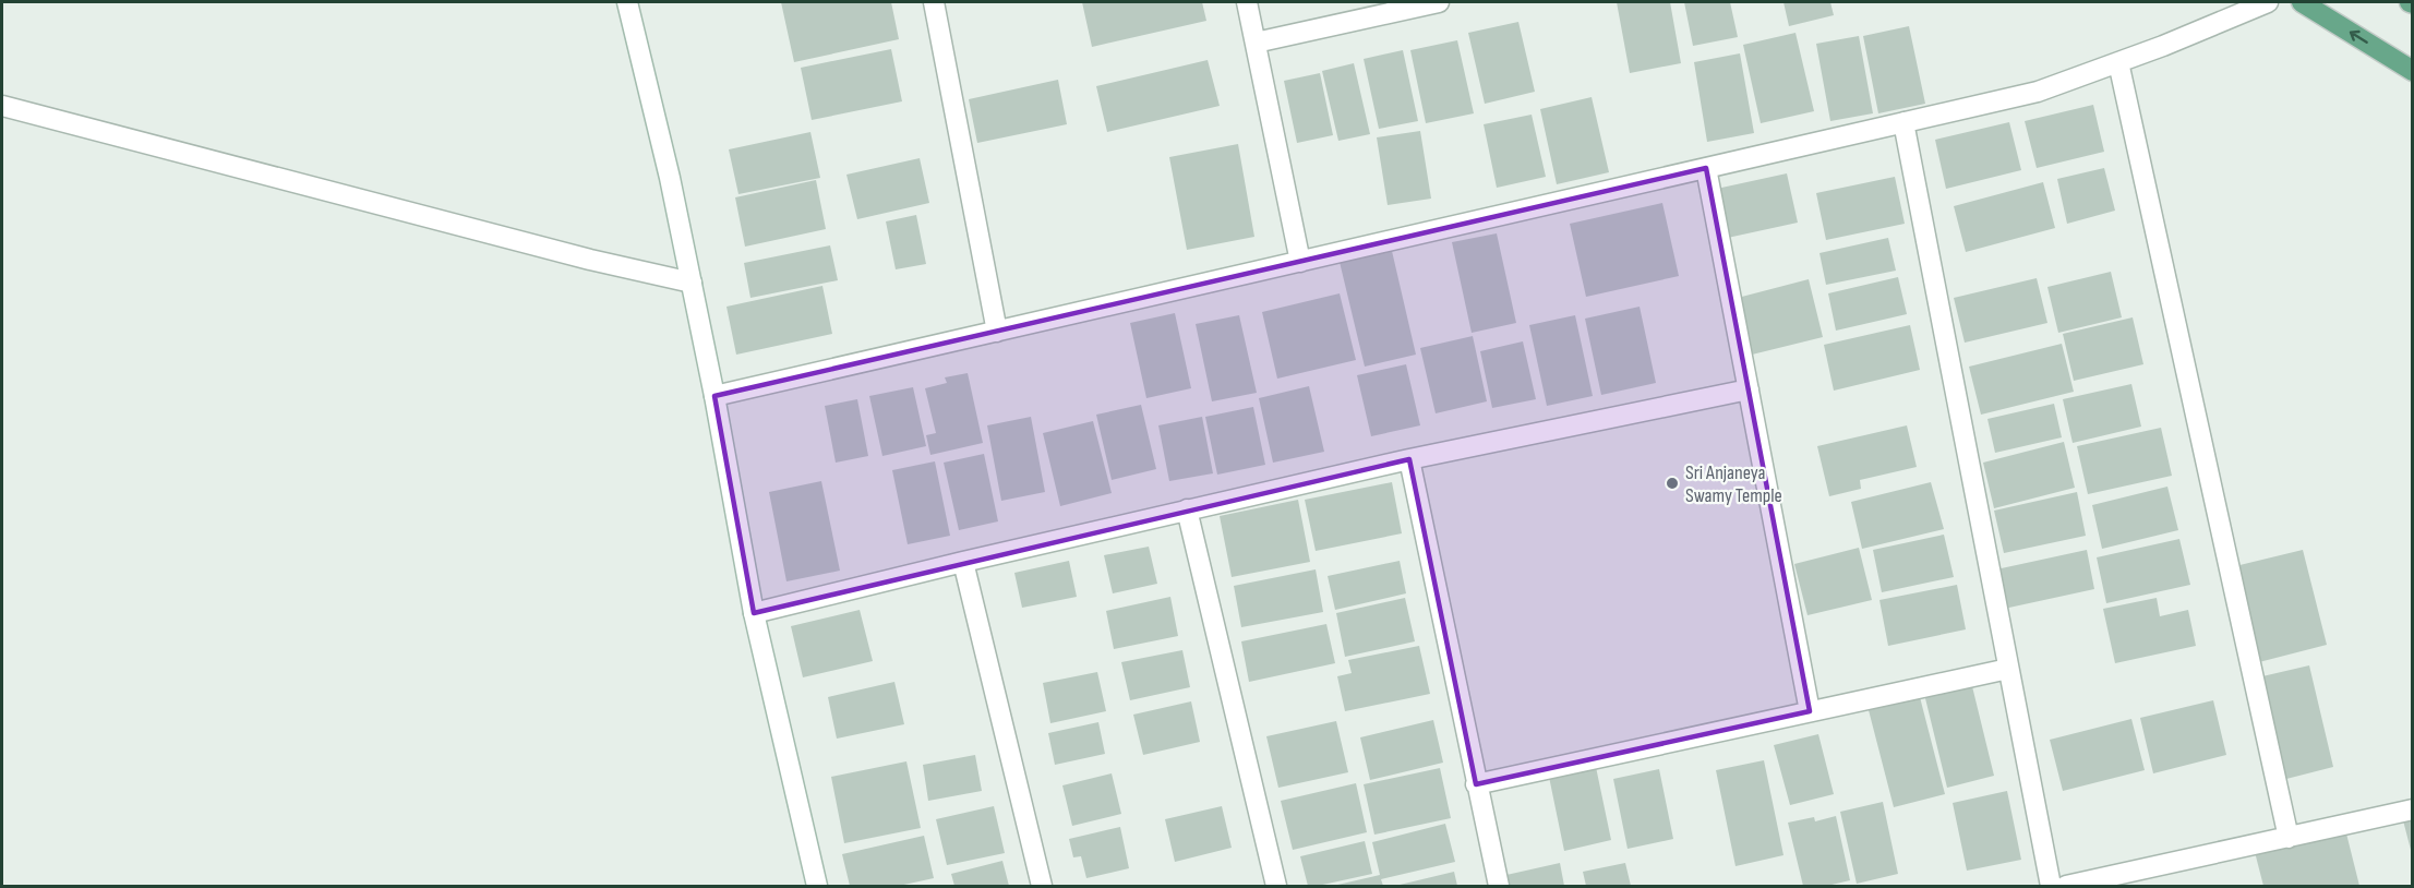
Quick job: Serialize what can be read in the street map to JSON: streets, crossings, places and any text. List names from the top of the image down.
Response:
{
  "places": ["Sri Anjaneya Swamy Temple"]
}
